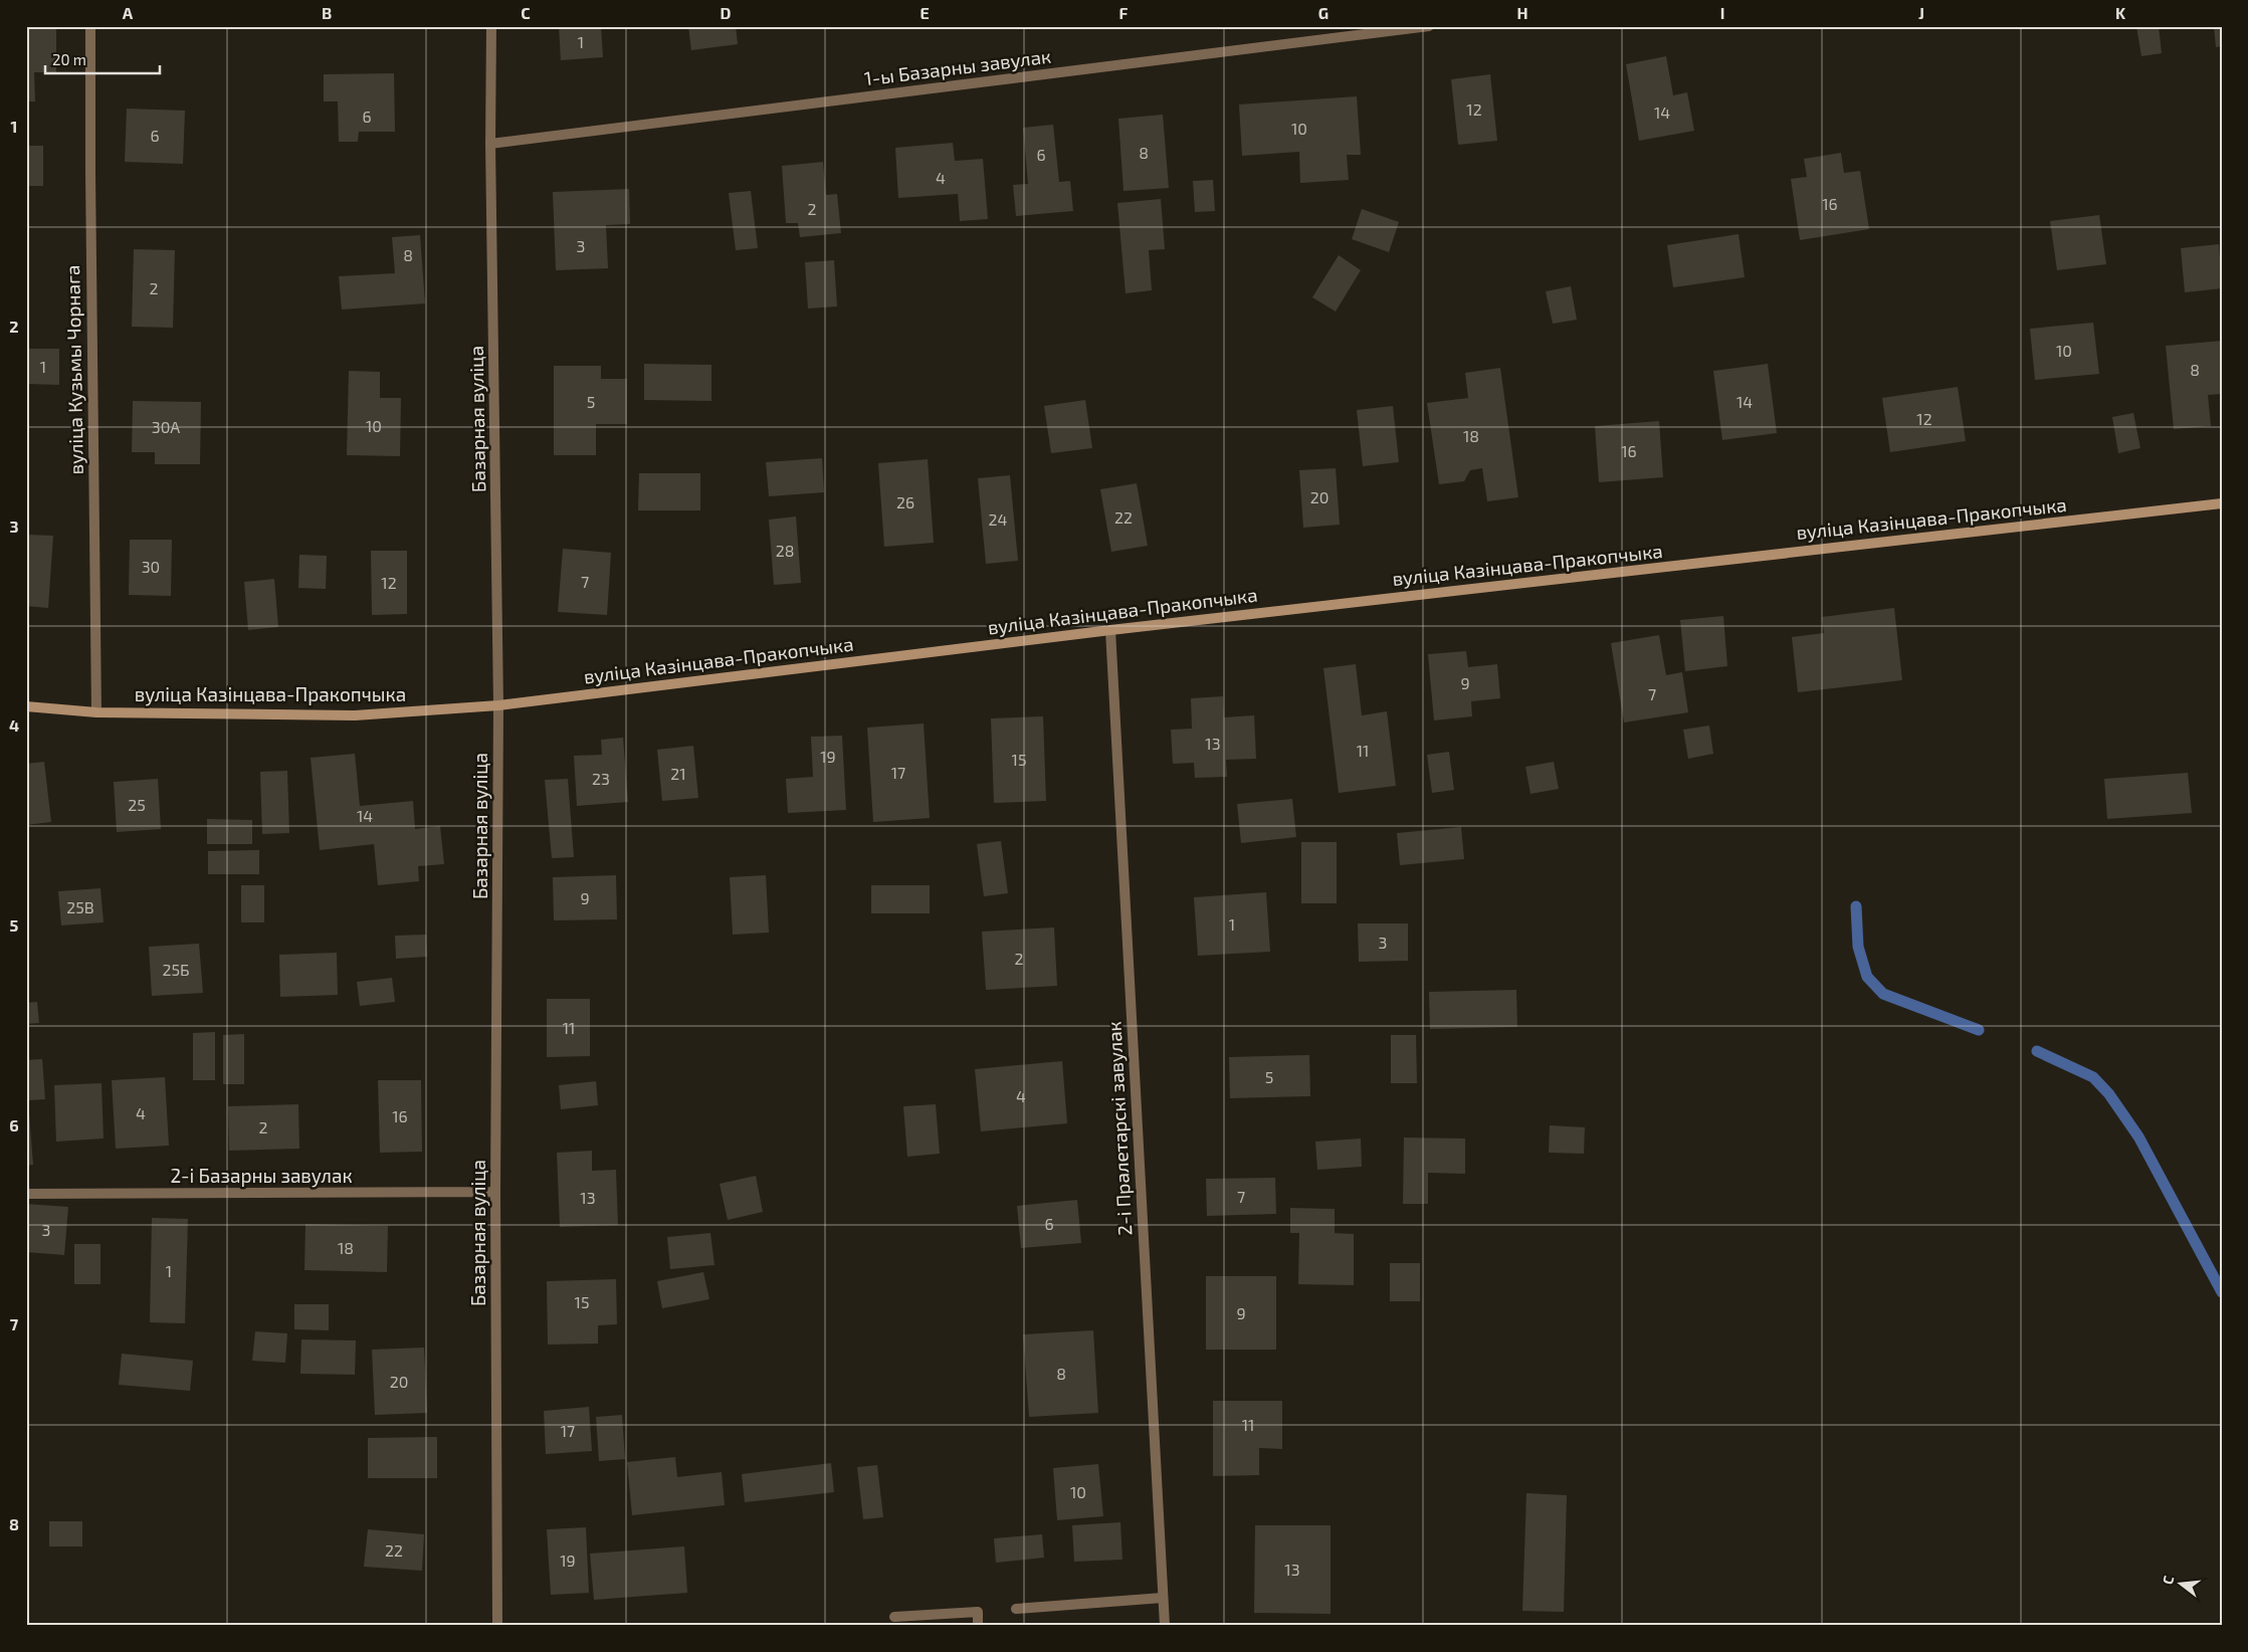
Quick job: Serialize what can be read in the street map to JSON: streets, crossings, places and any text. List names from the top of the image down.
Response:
{
  "streets": {
    "street": [
      "1-ы Базарны завулак",
      "вуліца Кузьмы Чорнага",
      "Базарная вуліца",
      "вуліца Казінцава-Пракопчыка",
      "2-і Пралетарскі завулак",
      "2-і Базарны завулак"
    ]
  },
  "crossings": [
    ["1-ы Базарны завулак", "Базарная вуліца"],
    ["вуліца Кузьмы Чорнага", "вуліца Казінцава-Пракопчыка"],
    ["Базарная вуліца", "вуліца Казінцава-Пракопчыка"],
    ["Базарная вуліца", "2-і Базарны завулак"],
    ["вуліца Казінцава-Пракопчыка", "2-і Пралетарскі завулак"]
  ],
  "house_numbers": [
    "1",
    "12",
    "14",
    "6",
    "10",
    "6",
    "8",
    "6",
    "4",
    "16",
    "2",
    "3",
    "8",
    "2",
    "10",
    "1",
    "8",
    "5",
    "14",
    "12",
    "10",
    "30А",
    "18",
    "16",
    "20",
    "26",
    "22",
    "24",
    "28",
    "30",
    "7",
    "12",
    "9",
    "7",
    "13",
    "11",
    "19",
    "15",
    "17",
    "21",
    "23",
    "25",
    "14",
    "9",
    "25В",
    "1",
    "3",
    "2",
    "25Б",
    "11",
    "5",
    "4",
    "4",
    "16",
    "2",
    "7",
    "13",
    "6",
    "3",
    "18",
    "1",
    "15",
    "9",
    "8",
    "20",
    "11",
    "17",
    "10",
    "22",
    "19",
    "13"
  ],
  "scale_bar": "20 m",
  "north": "left",
  "grid": {
    "columns": [
      "A",
      "B",
      "C",
      "D",
      "E",
      "F",
      "G",
      "H",
      "I",
      "J",
      "K"
    ],
    "rows": [
      "1",
      "2",
      "3",
      "4",
      "5",
      "6",
      "7",
      "8"
    ]
  }
}
